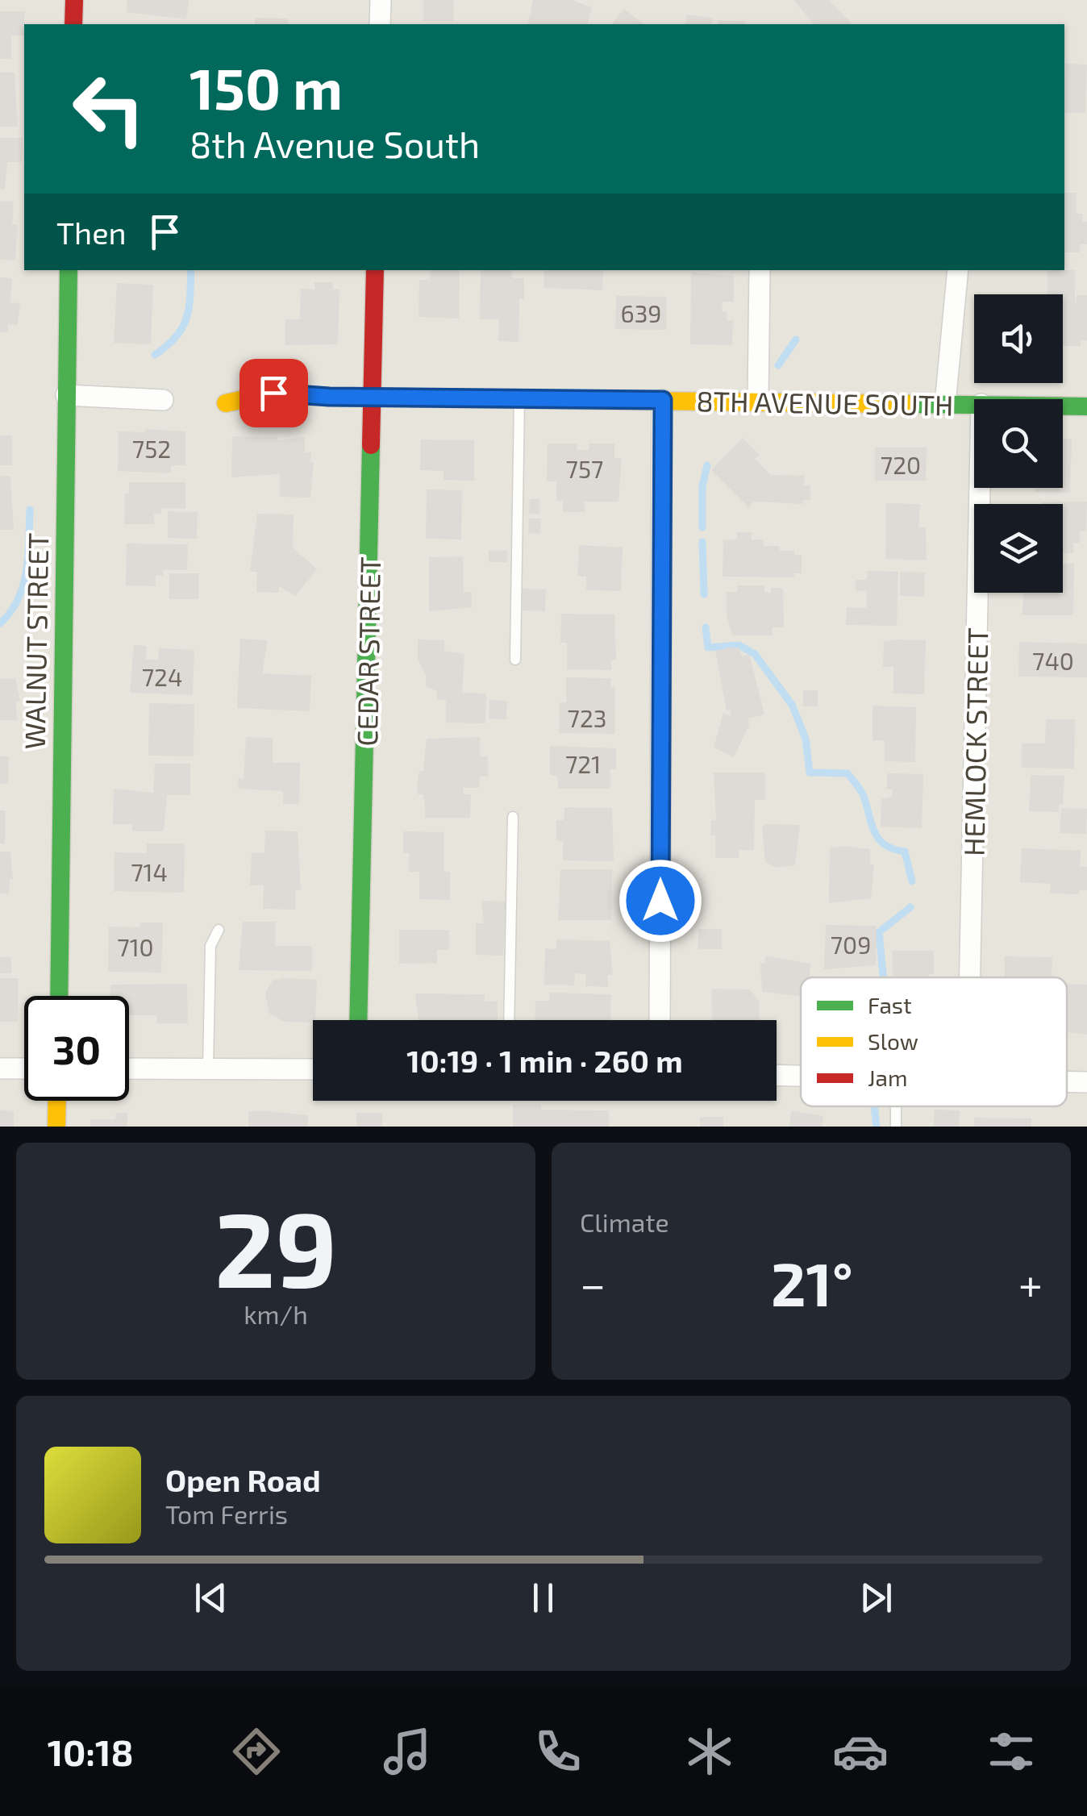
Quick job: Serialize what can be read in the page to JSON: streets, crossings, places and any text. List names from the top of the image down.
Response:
{
  "streets": {
    "street": [
      "8TH AVENUE SOUTH",
      "WALNUT STREET",
      "CEDAR STREET",
      "HEMLOCK STREET"
    ]
  },
  "crossings": [
    ["8TH AVENUE SOUTH", "CEDAR STREET"]
  ],
  "house_numbers": [
    "639",
    "752",
    "720",
    "757",
    "740",
    "724",
    "723",
    "721",
    "714",
    "709",
    "710"
  ],
  "legend": ["Fast", "Slow", "Jam"],
  "page": {
    "turn": ["150 m", "8th Avenue South"],
    "then": "Then",
    "limit": "30",
    "trip": "10:19 · 1 min · 260 m",
    "tile": [
      ["29", "km/h"],
      "Climate"
    ],
    "heat": ["−", "21°", "+"],
    "song": ["Open Road", "Tom Ferris"],
    "tabs": "10:18"
  }
}
